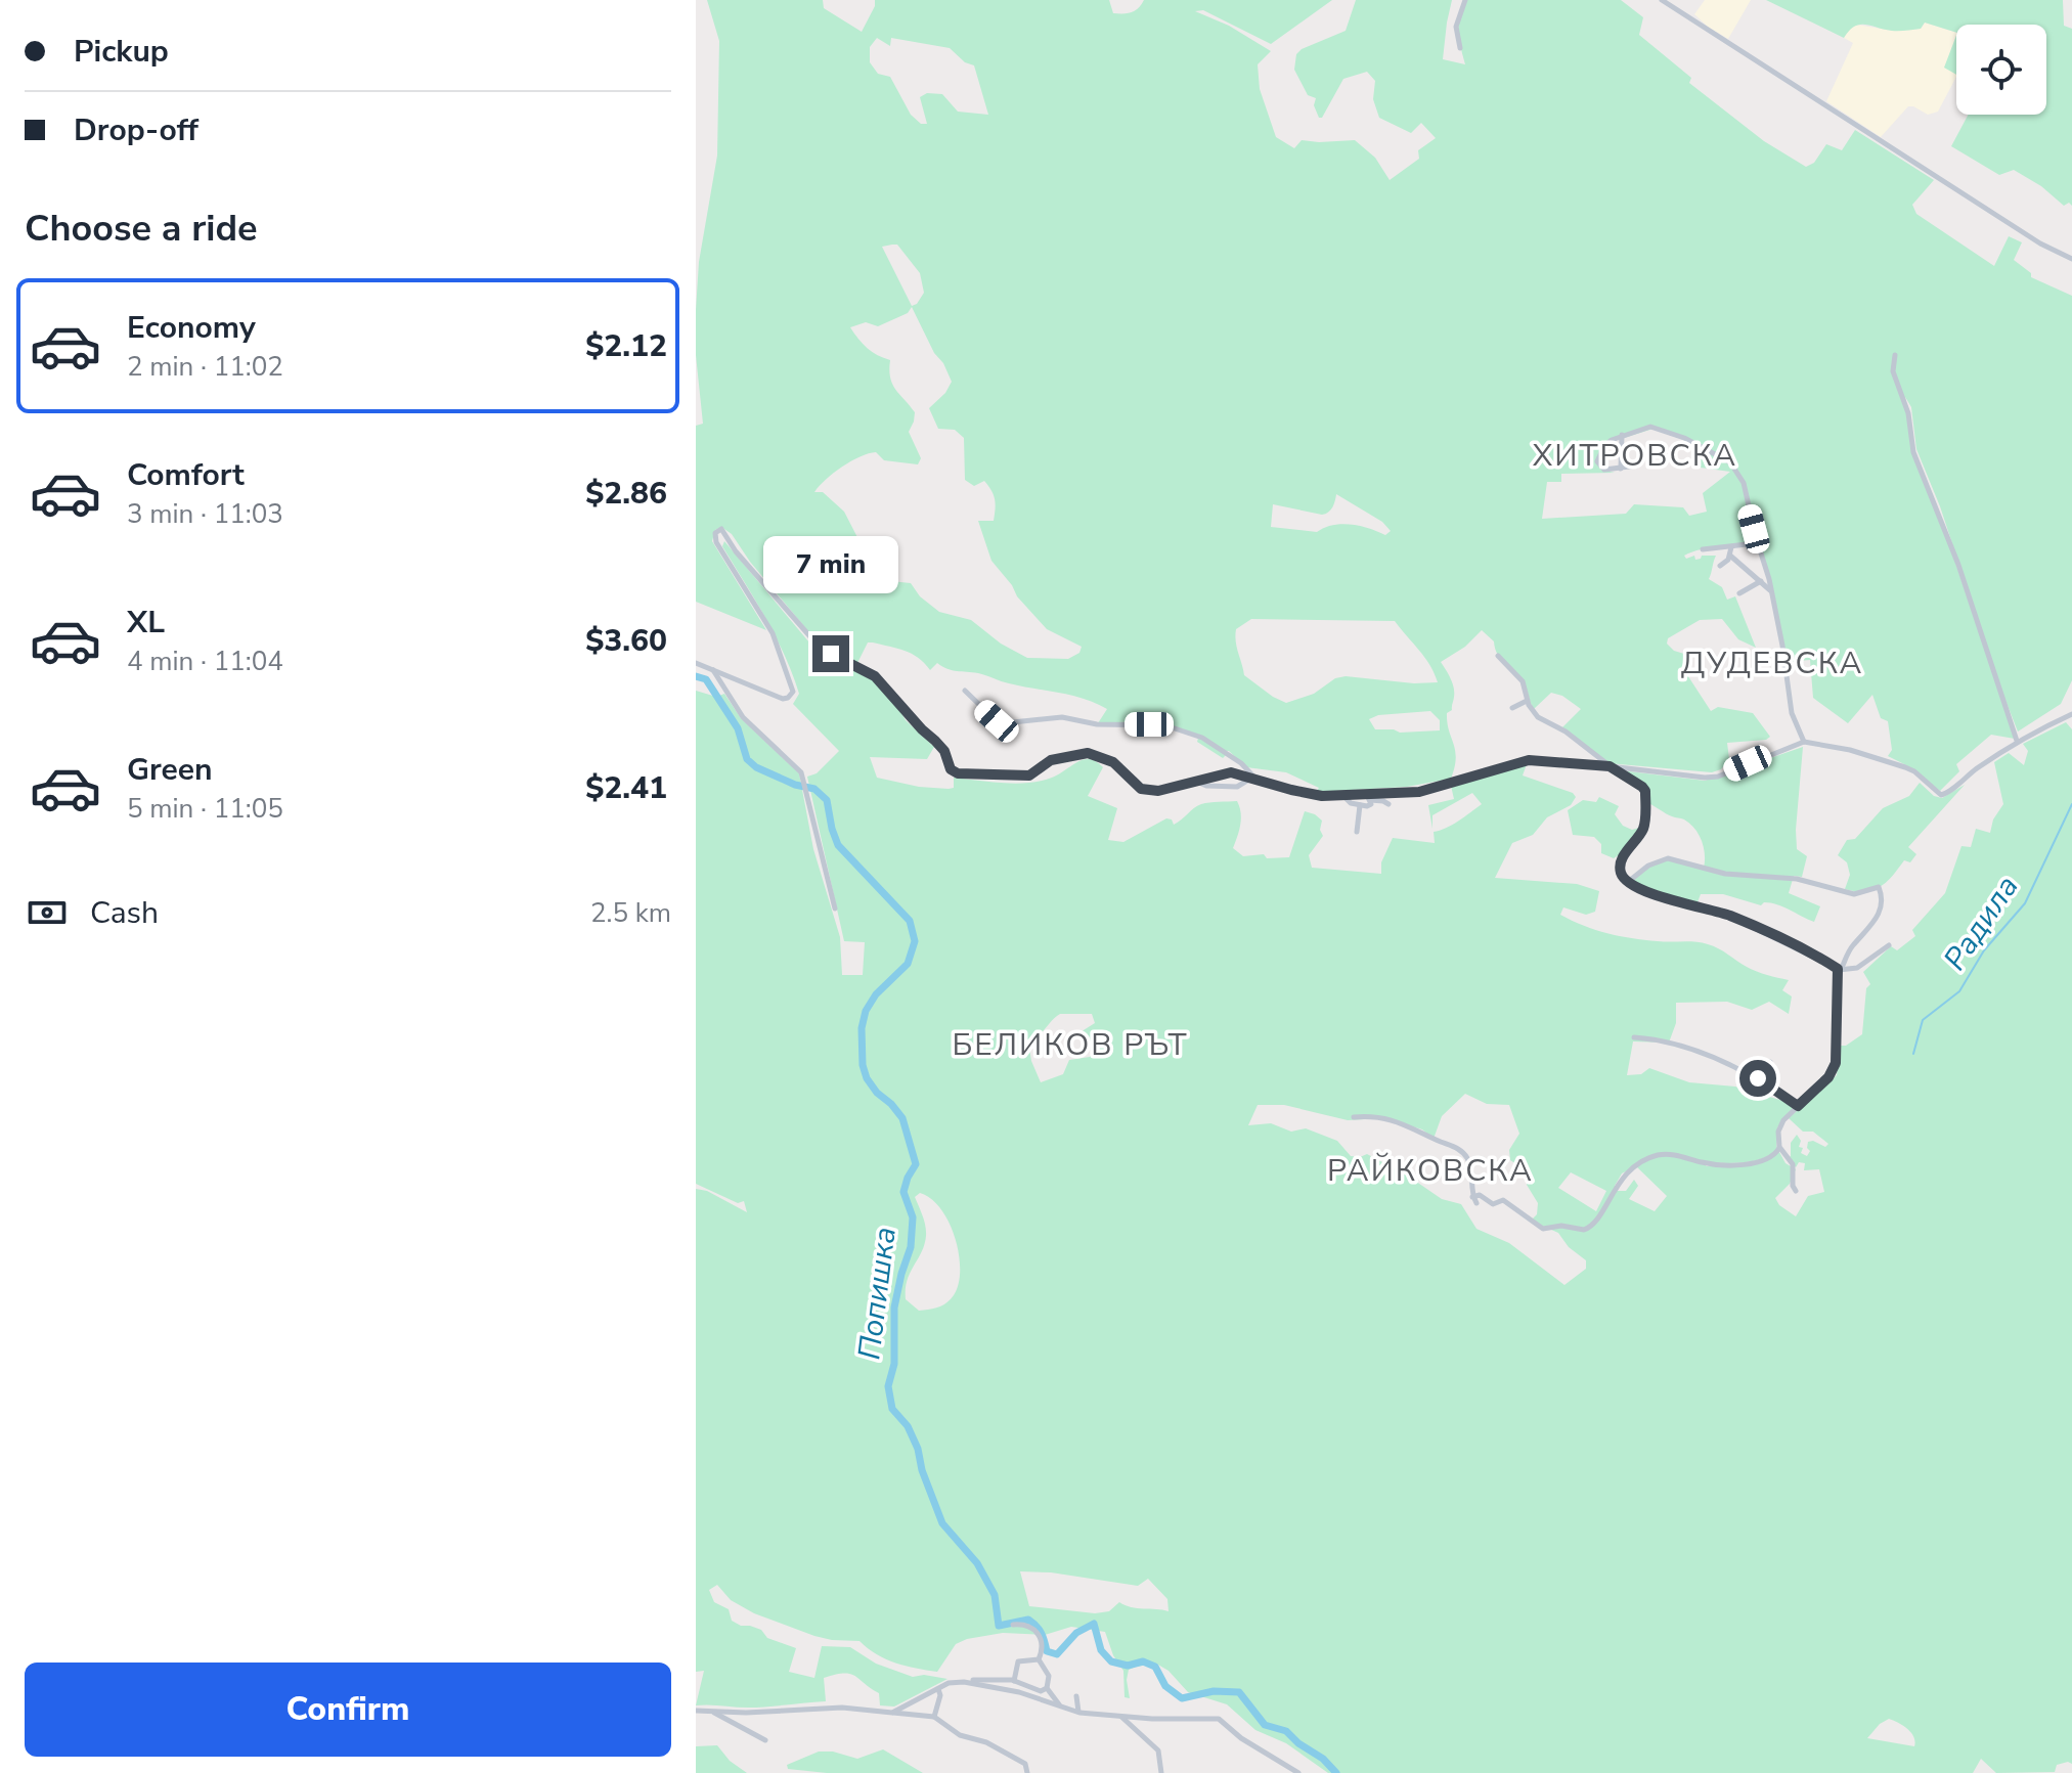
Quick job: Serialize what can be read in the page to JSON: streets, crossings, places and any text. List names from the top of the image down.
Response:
{
  "districts": [
    "ХИТРОВСКА",
    "ДУДЕВСКА",
    "БЕЛИКОВ РЪТ",
    "РАЙКОВСКА"
  ],
  "water": ["Радила", "Попишка"],
  "page": {
    "banner": ["Pickup", "Drop-off"],
    "heading": "Choose a ride",
    "list": [
      {
        "name": "Economy",
        "note": "2 min · 11:02",
        "value": "$2.12"
      },
      {
        "name": "Comfort",
        "note": "3 min · 11:03",
        "value": "$2.86"
      },
      {
        "name": "XL",
        "note": "4 min · 11:04",
        "value": "$3.60"
      },
      {
        "name": "Green",
        "note": "5 min · 11:05",
        "value": "$2.41"
      }
    ],
    "bubble": "7 min",
    "pay": ["Cash", "2.5 km"],
    "buttons": "Confirm"
  }
}
